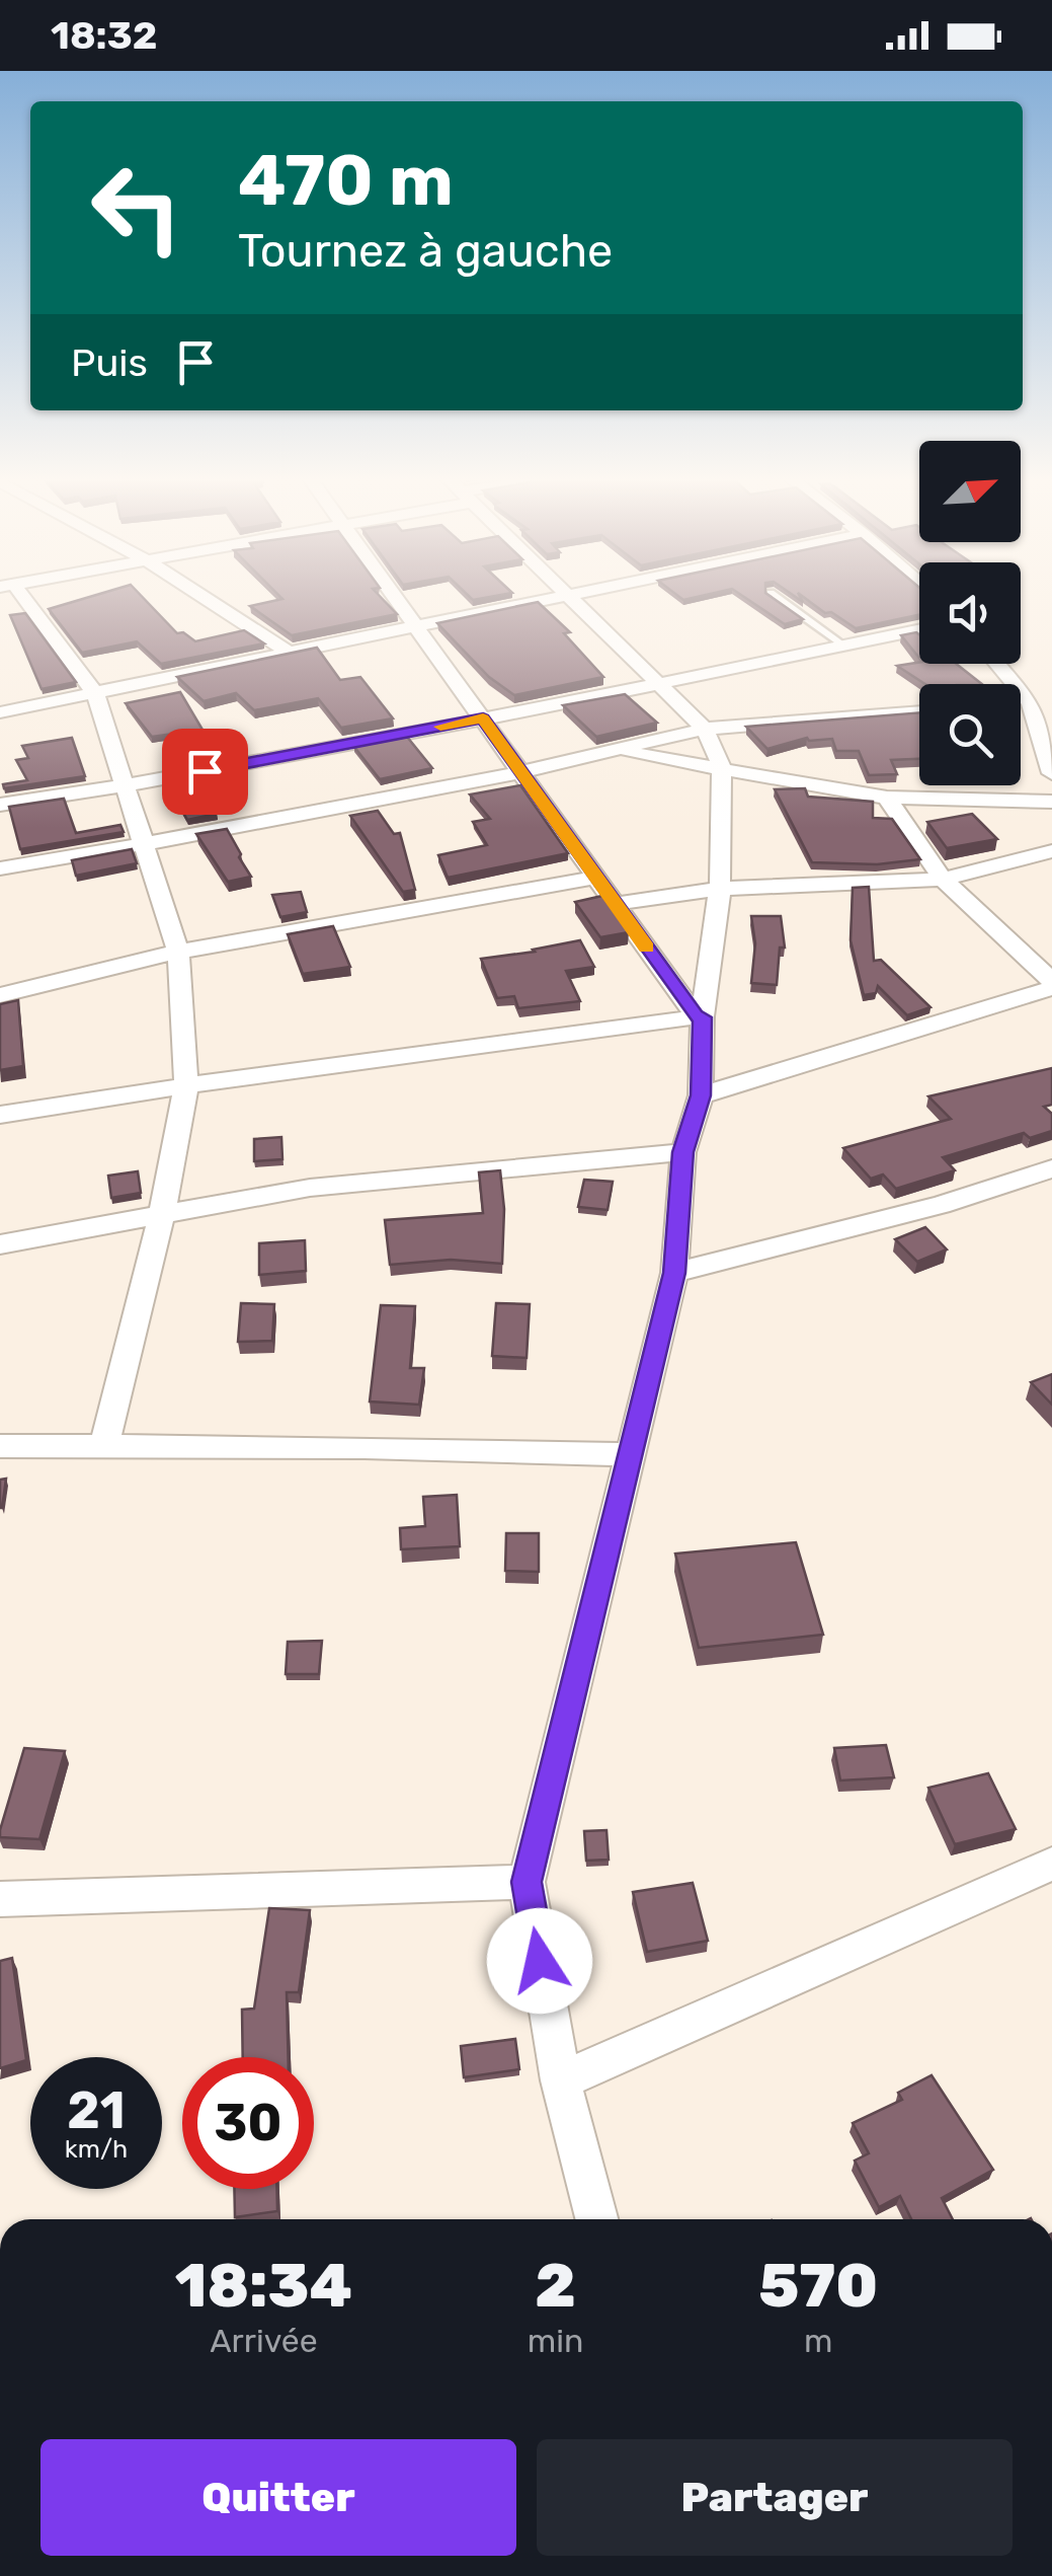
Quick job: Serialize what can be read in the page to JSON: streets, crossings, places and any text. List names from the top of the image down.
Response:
{
  "north": "top right",
  "page": {
    "status": "18:32",
    "turn": ["470 m", "Tournez à gauche"],
    "then": "Puis",
    "speed": "21 km/h",
    "limit": "30",
    "eta": [
      "18:34",
      "Arrivée",
      "2",
      "min",
      "570",
      "m"
    ],
    "buttons": ["Quitter", "Partager"]
  }
}
